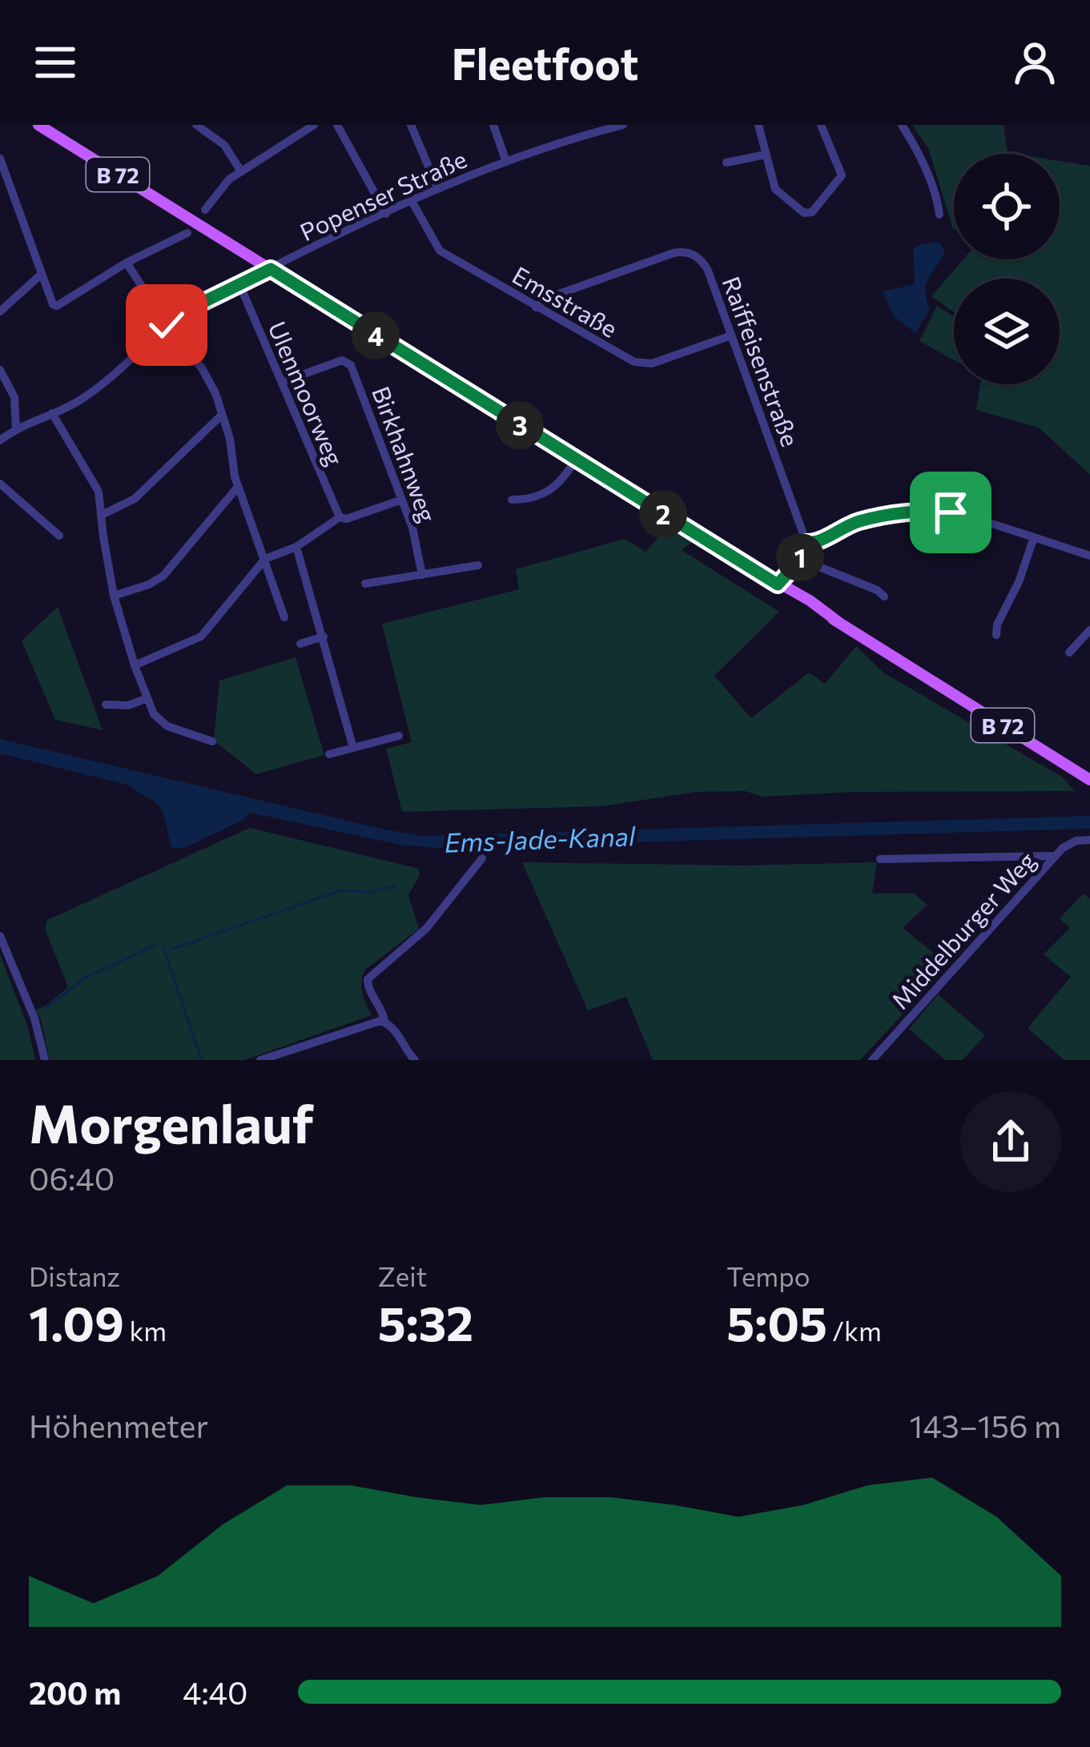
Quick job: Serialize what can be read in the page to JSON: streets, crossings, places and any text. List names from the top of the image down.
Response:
{
  "streets": {
    "main road": ["B 72"],
    "street": [
      "Popenser Straße",
      "Emsstraße",
      "Raiffeisenstraße",
      "Ulenmoorweg",
      "Birkhahnweg",
      "Middelburger Weg"
    ]
  },
  "crossings": [
    ["B 72", "Popenser Straße"],
    ["Popenser Straße", "Emsstraße"],
    ["Popenser Straße", "Ulenmoorweg"],
    ["Emsstraße", "Raiffeisenstraße"],
    ["Ulenmoorweg", "Birkhahnweg"]
  ],
  "water": ["Ems-Jade-Kanal"],
  "page": {
    "header": "Fleetfoot",
    "pins": [
      "4",
      "3",
      "2",
      "1"
    ],
    "heading": ["Morgenlauf", "06:40"],
    "stats": [
      ["Distanz", "1.09 km"],
      ["Zeit", "5:32"],
      ["Tempo", "5:05 /km"]
    ],
    "chart": ["Höhenmeter", "143–156 m"],
    "list": [
      {
        "name": "200 m",
        "note": "4:40"
      }
    ]
  }
}
